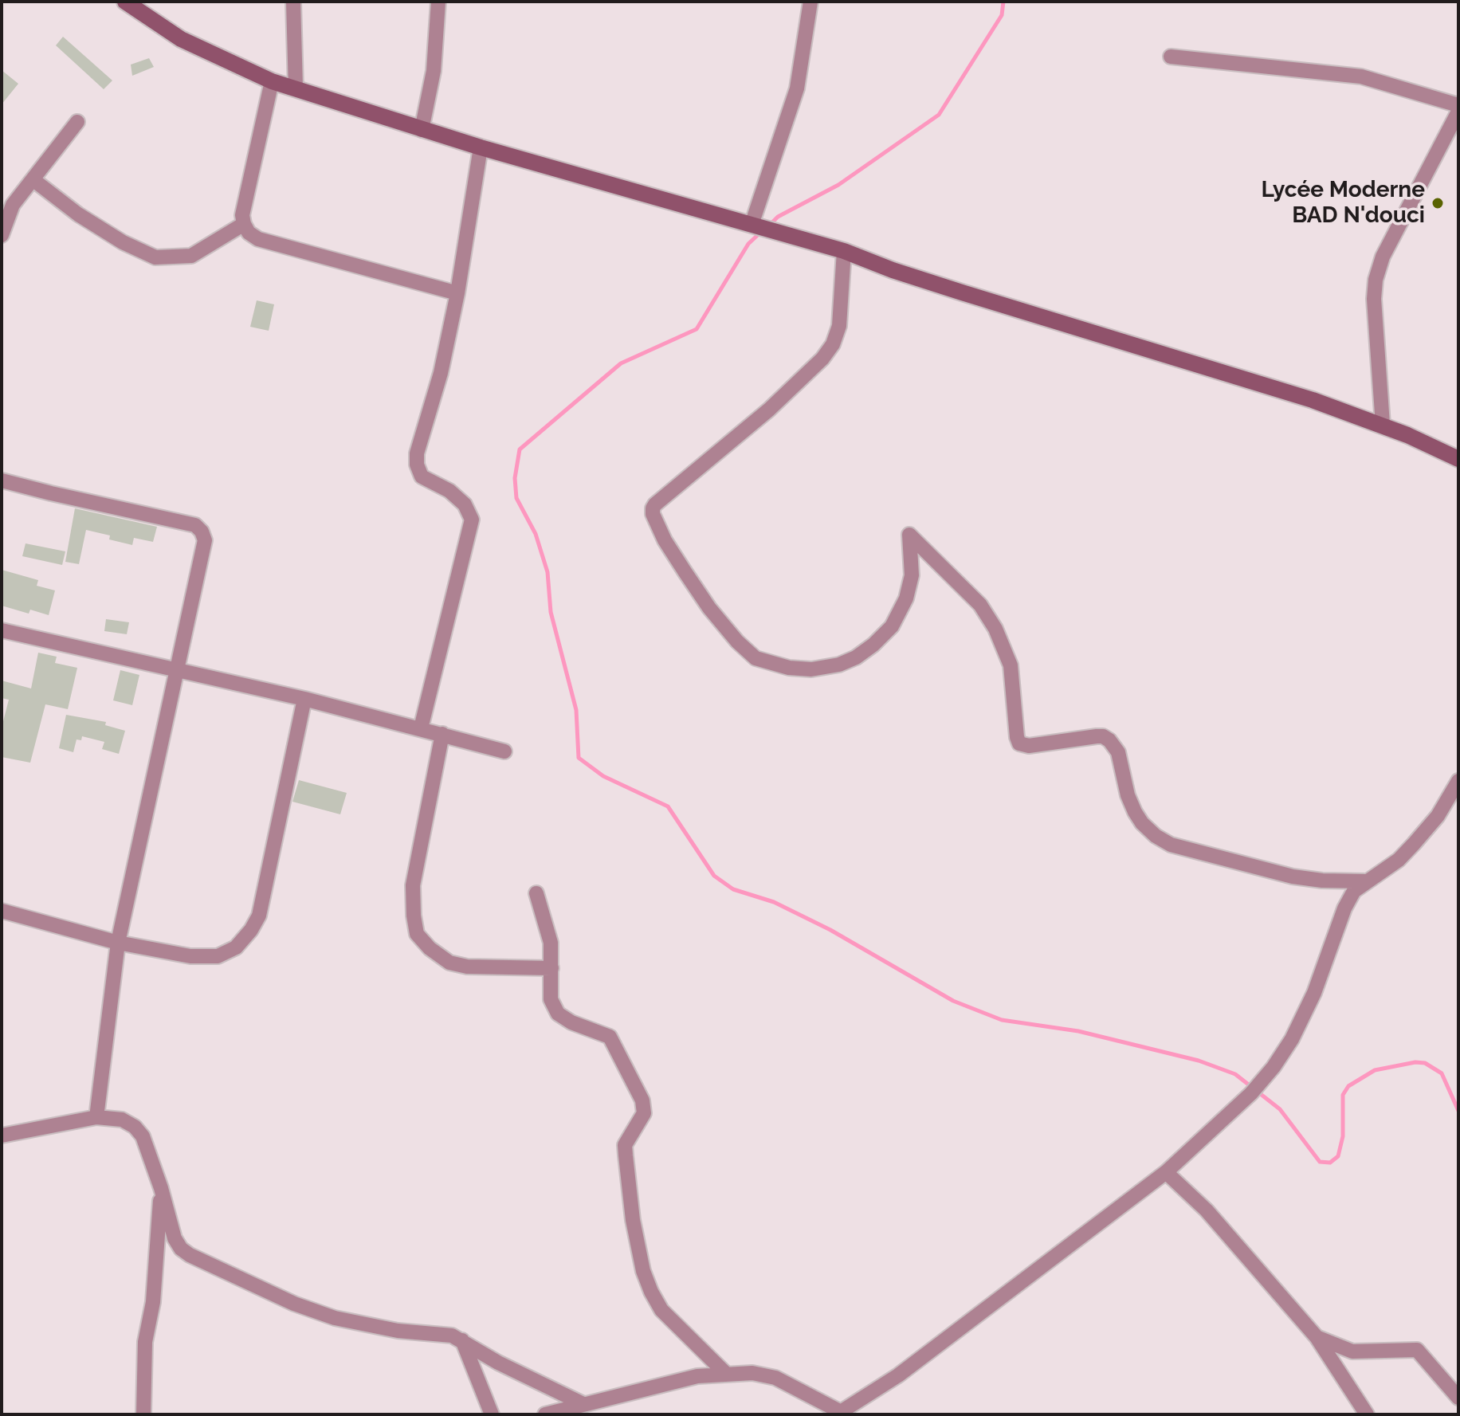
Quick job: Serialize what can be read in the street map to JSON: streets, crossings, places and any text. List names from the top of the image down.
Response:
{
  "places": ["Lycée Moderne BAD N'douci"]
}
